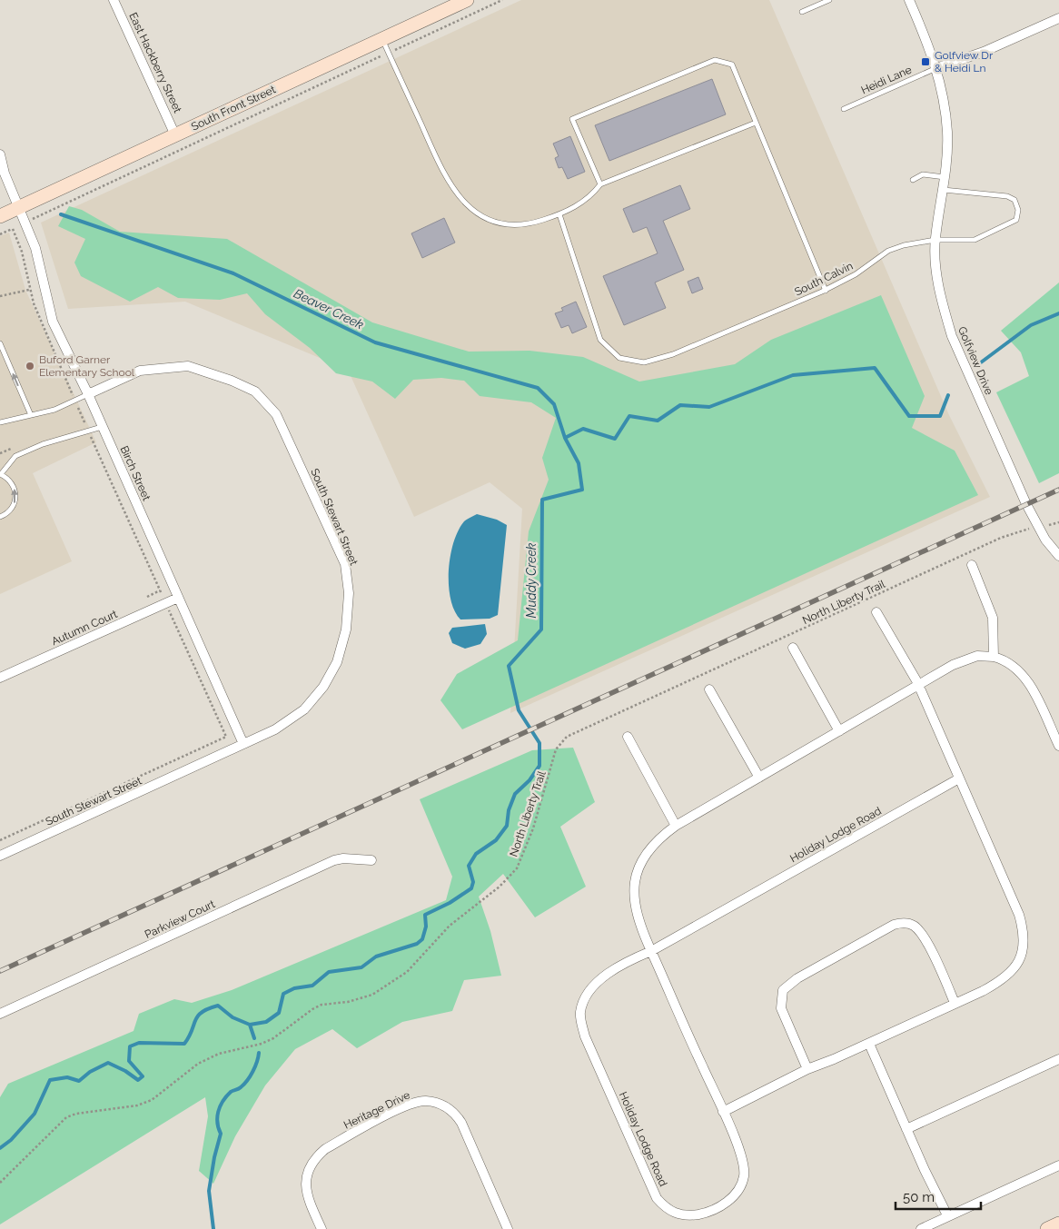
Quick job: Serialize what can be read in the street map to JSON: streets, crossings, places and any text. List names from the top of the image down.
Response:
{
  "streets": {
    "street": [
      "East Hackberry Street",
      "South Front Street",
      "Golfview Drive",
      "Birch Street",
      "South Stewart Street",
      "Autumn Court",
      "Holiday Lodge Road",
      "Parkview Court",
      "Heritage Drive"
    ],
    "lane": ["Heidi Lane", "South Calvin"],
    "path": ["North Liberty Trail"]
  },
  "crossings": [
    ["East Hackberry Street", "South Front Street"],
    ["Heidi Lane", "Golfview Drive"],
    ["South Front Street", "Birch Street"],
    ["South Calvin", "Golfview Drive"],
    ["Golfview Drive", "North Liberty Trail"],
    ["Birch Street", "South Stewart Street"],
    ["Birch Street", "Autumn Court"]
  ],
  "water": ["Beaver Creek", "Muddy Creek"],
  "places": {
    "transit": ["Golfview Dr & Heidi Ln"],
    "other": ["Buford Garner Elementary School"]
  },
  "scale_bar": "50 m"
}
